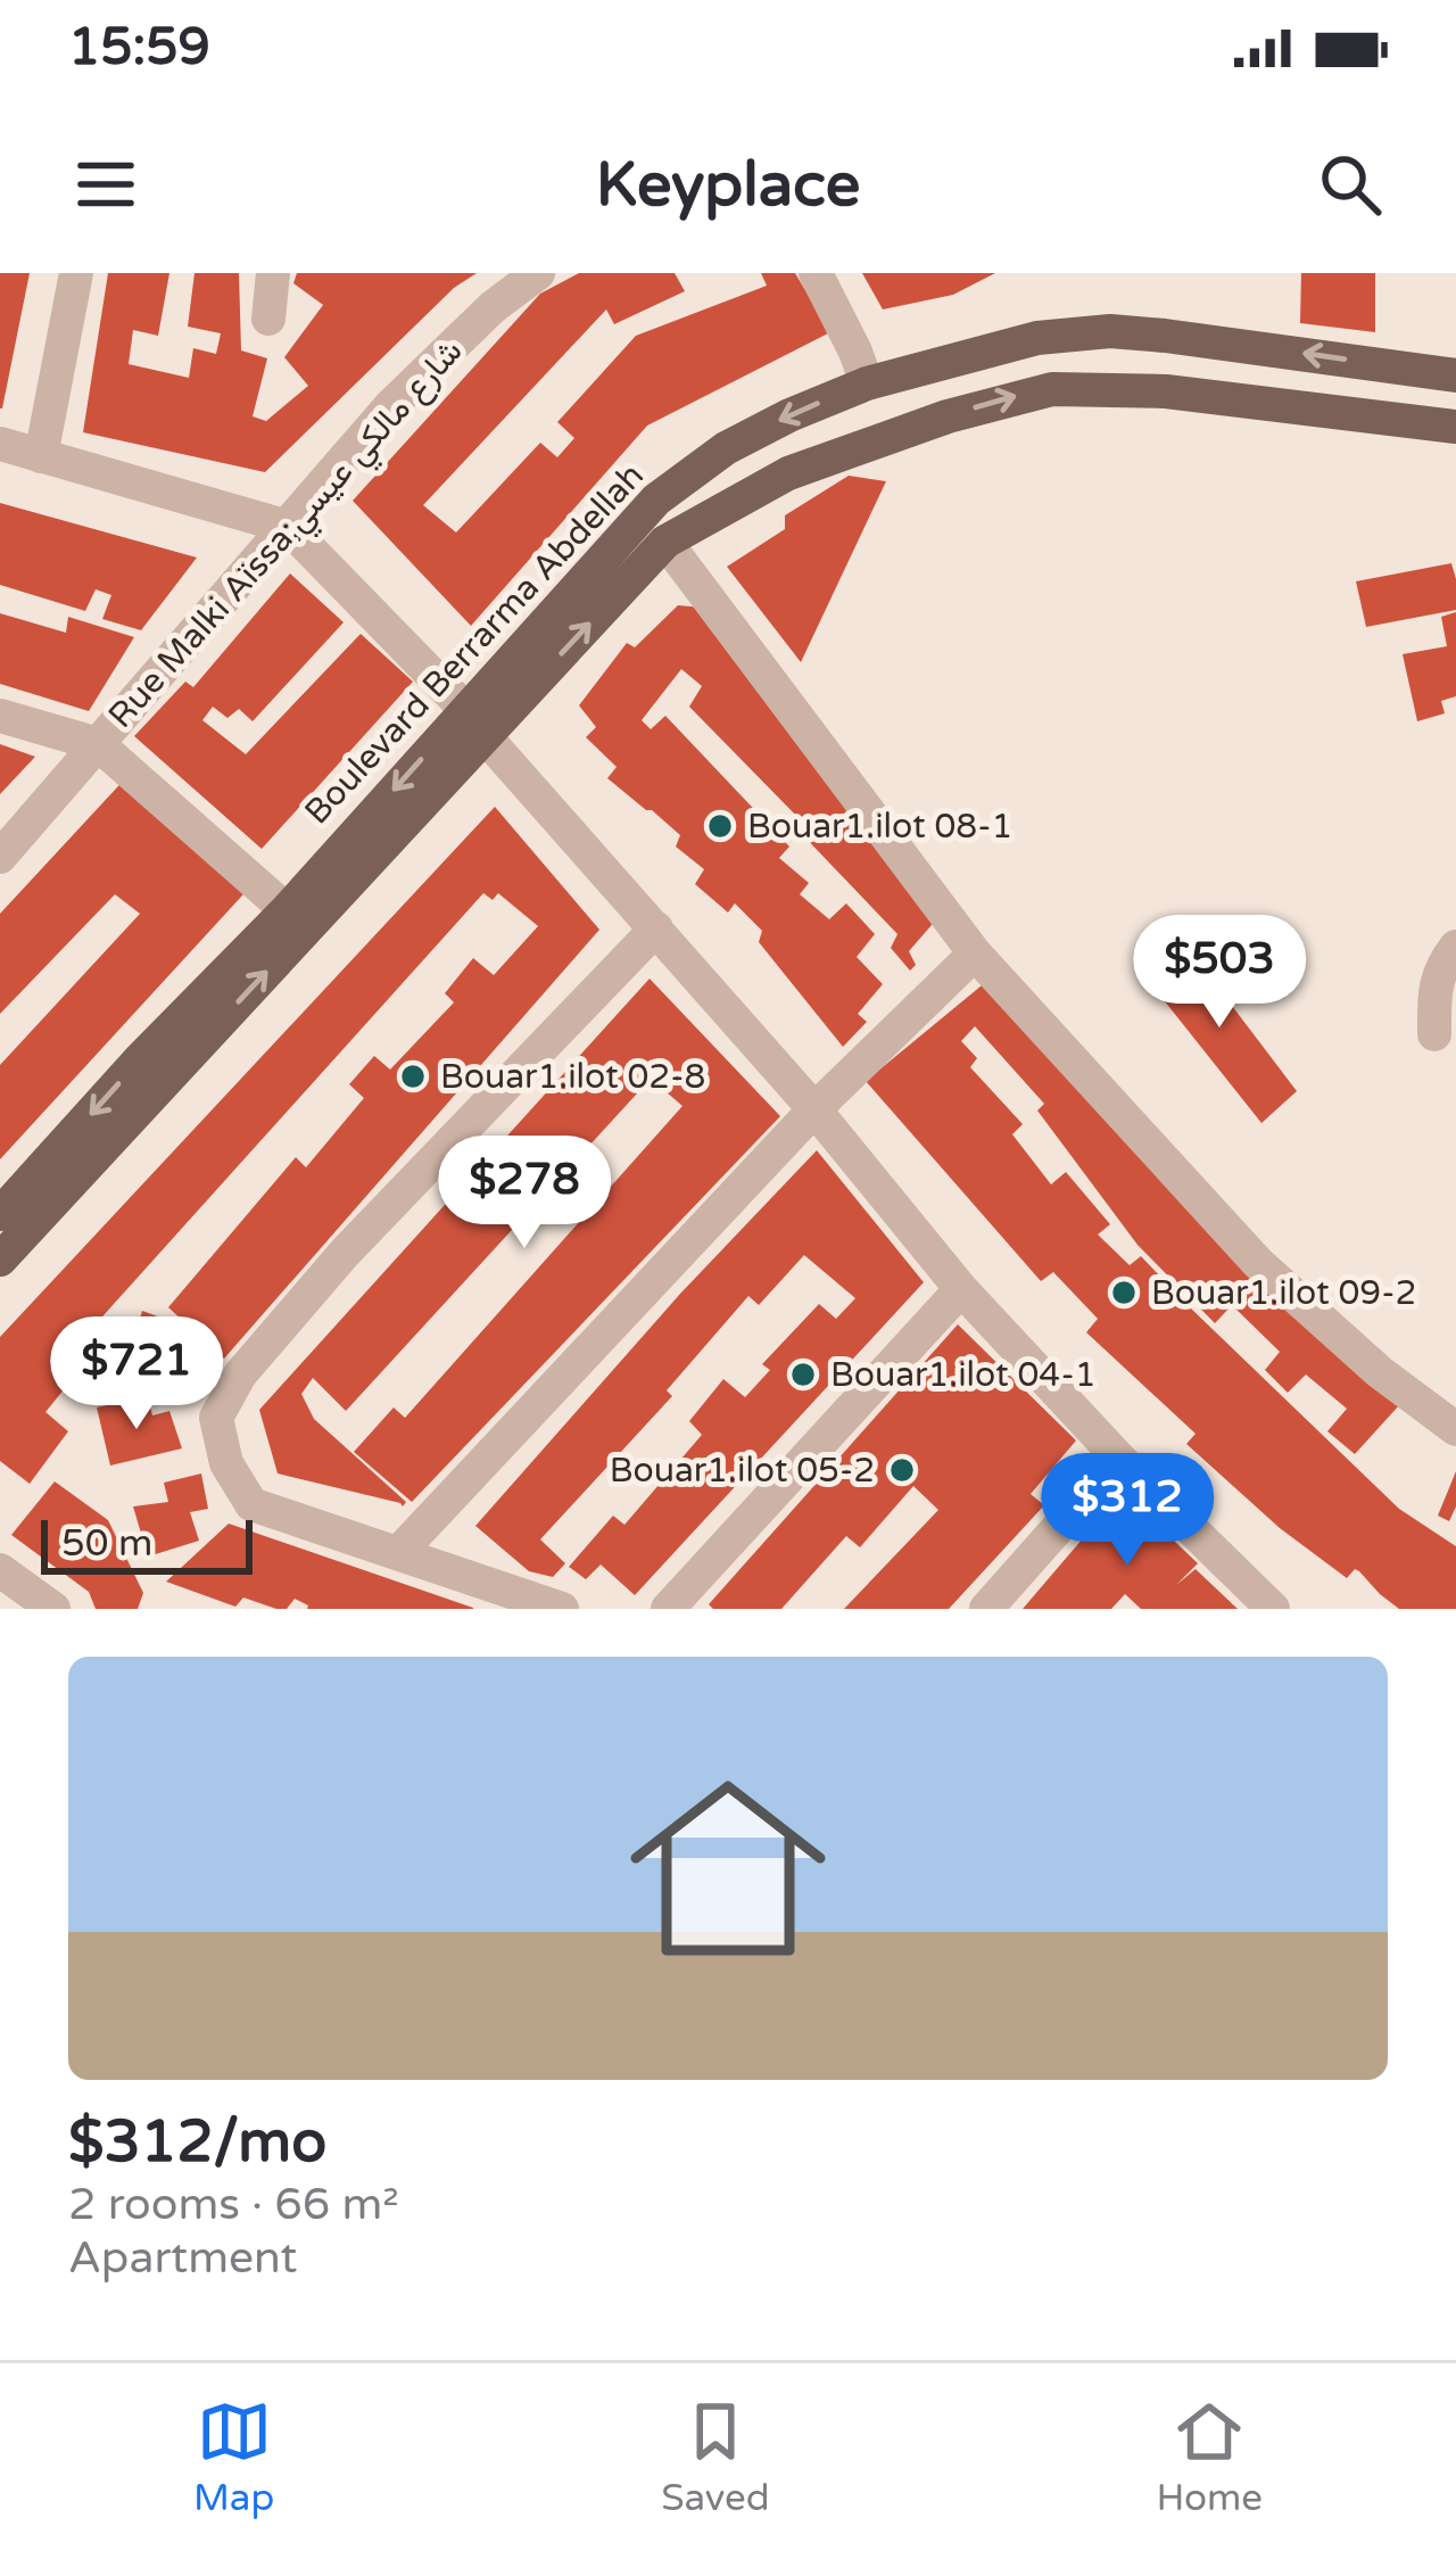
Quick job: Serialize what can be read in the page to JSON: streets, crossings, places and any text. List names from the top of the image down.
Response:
{
  "streets": {
    "main road": ["Boulevard Berrarma Abdellah"],
    "street": ["Rue Malki Aïssa;شارع مالكي عيسي"]
  },
  "places": [
    "Bouar1.ilot 08-1",
    "Bouar1.ilot 02-8",
    "Bouar1.ilot 09-2",
    "Bouar1.ilot 04-1",
    "Bouar1.ilot 05-2"
  ],
  "scale_bar": "50 m",
  "page": {
    "status": "15:59",
    "header": "Keyplace",
    "price": [
      "$503",
      "$278",
      "$721",
      "$312"
    ],
    "scale": "50 m",
    "list": [
      {
        "name": "$312/mo",
        "note": "2 rooms · 66 m² · Apartment"
      }
    ],
    "tabs": ["Map", "Saved", "Home"]
  }
}
